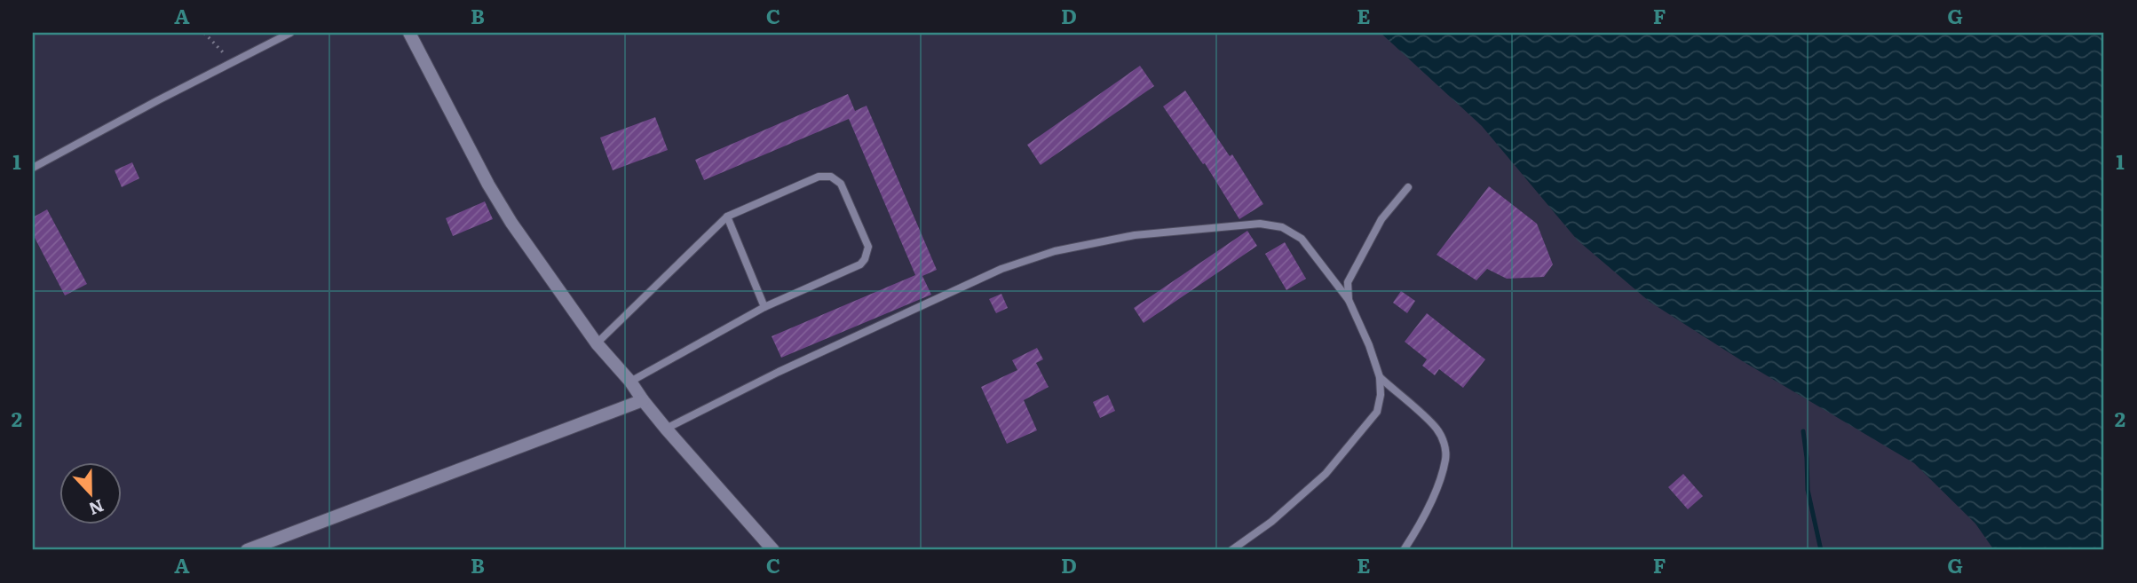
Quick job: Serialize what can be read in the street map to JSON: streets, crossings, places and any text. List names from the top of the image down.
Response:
{
  "north": "bottom",
  "grid": {
    "columns": [
      "A",
      "B",
      "C",
      "D",
      "E",
      "F",
      "G"
    ],
    "rows": ["1", "2"]
  }
}
